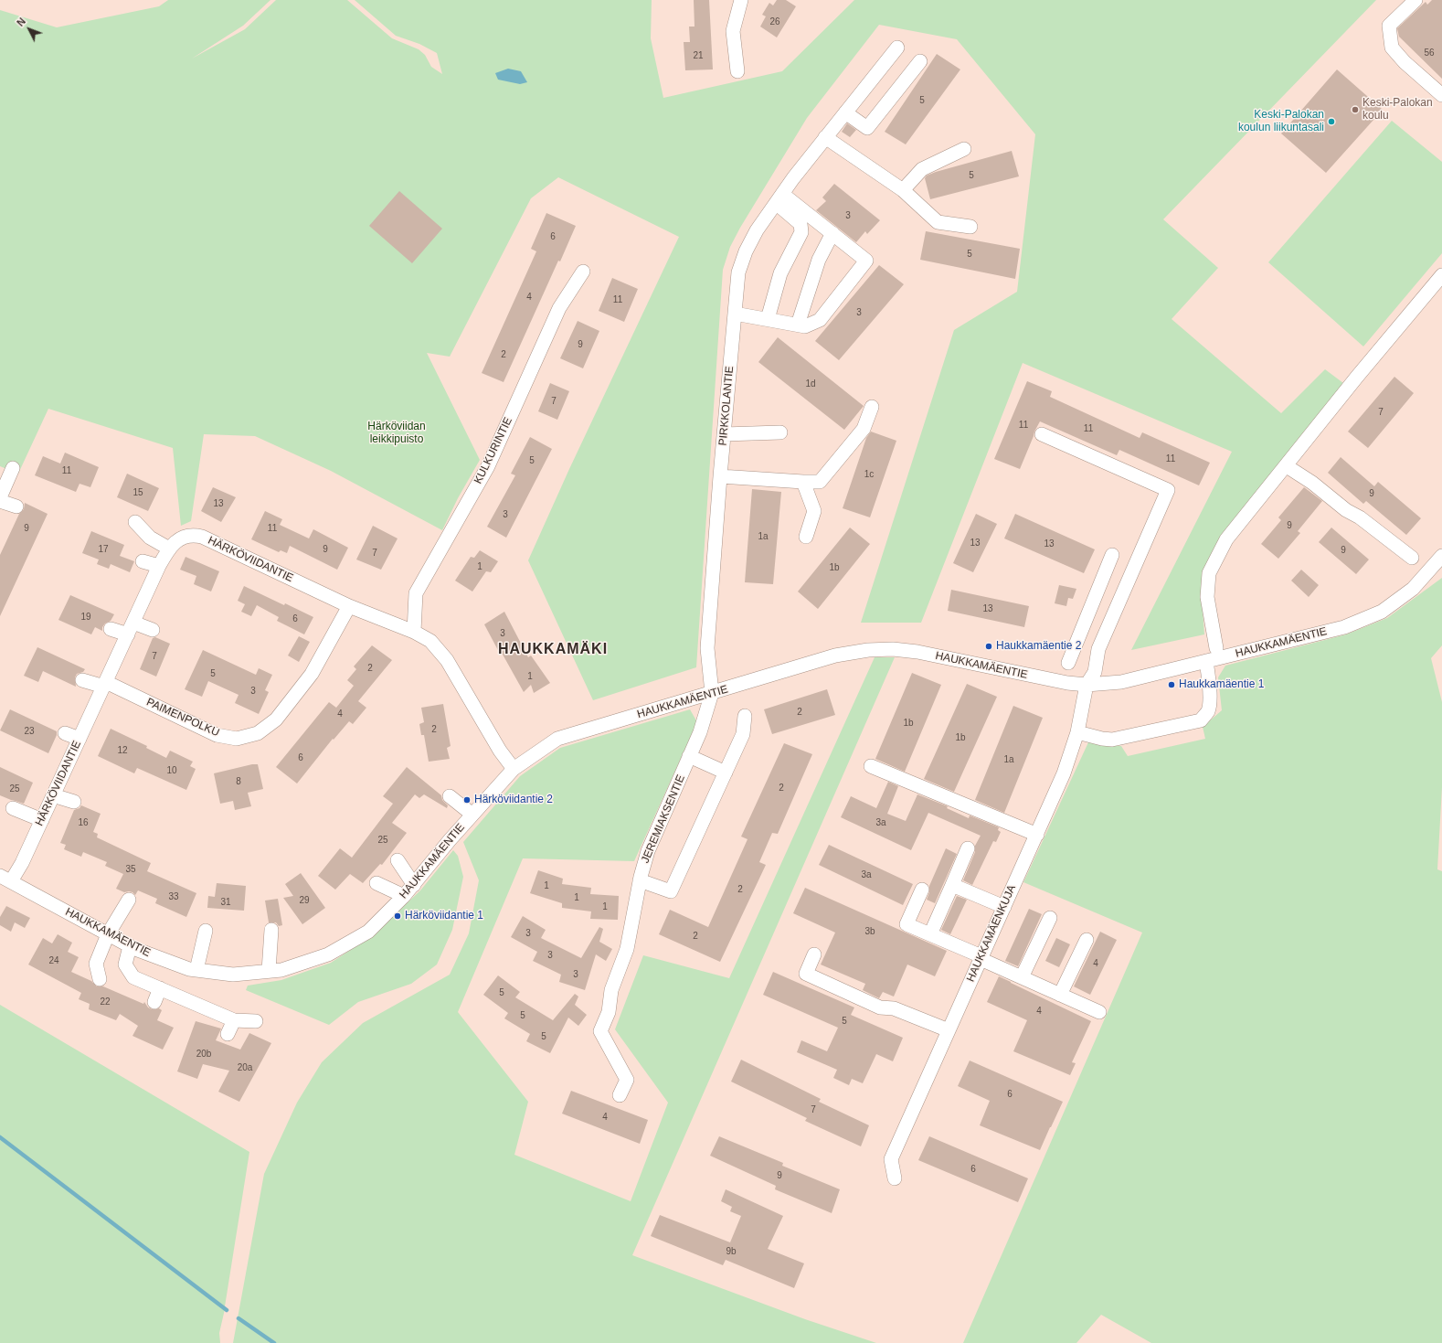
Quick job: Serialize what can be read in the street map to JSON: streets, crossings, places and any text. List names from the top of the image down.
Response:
{
  "streets": {
    "street": [
      "PIRKKOLANTIE",
      "KULKURINTIE",
      "HÄRKÖVIIDANTIE",
      "HAUKKAMÄENTIE",
      "PAIMENPOLKU",
      "JEREMIAKSENTIE",
      "HAUKKAMÄENKUJA"
    ]
  },
  "crossings": [
    ["PIRKKOLANTIE", "HAUKKAMÄENTIE"],
    ["PIRKKOLANTIE", "JEREMIAKSENTIE"],
    ["KULKURINTIE", "HÄRKÖVIIDANTIE"],
    ["HÄRKÖVIIDANTIE", "HAUKKAMÄENTIE"],
    ["HÄRKÖVIIDANTIE", "PAIMENPOLKU"],
    ["HAUKKAMÄENTIE", "JEREMIAKSENTIE"],
    ["HAUKKAMÄENTIE", "HAUKKAMÄENKUJA"]
  ],
  "districts": ["HAUKKAMÄKI"],
  "parks": ["Härköviidan leikkipuisto"],
  "places": [
    "Keski-Palokan koulu",
    "Keski-Palokan koulun liikuntasali",
    "Haukkamäentie 2",
    "Haukkamäentie 1",
    "Härköviidantie 2",
    "Härköviidantie 1"
  ],
  "house_numbers": [
    "26",
    "56",
    "21",
    "5",
    "5",
    "3",
    "6",
    "5",
    "4",
    "11",
    "3",
    "9",
    "2",
    "1d",
    "7",
    "7",
    "11",
    "11",
    "11",
    "5",
    "11",
    "1c",
    "15",
    "9",
    "13",
    "3",
    "9",
    "9",
    "11",
    "1a",
    "13",
    "13",
    "17",
    "9",
    "9",
    "7",
    "1",
    "1b",
    "13",
    "19",
    "6",
    "3",
    "7",
    "2",
    "5",
    "1",
    "3",
    "2",
    "4",
    "1b",
    "2",
    "23",
    "1b",
    "12",
    "6",
    "1a",
    "10",
    "8",
    "2",
    "25",
    "16",
    "3a",
    "25",
    "35",
    "3a",
    "1",
    "2",
    "33",
    "1",
    "29",
    "31",
    "1",
    "3b",
    "3",
    "2",
    "3",
    "24",
    "4",
    "3",
    "5",
    "22",
    "4",
    "5",
    "5",
    "5",
    "20b",
    "20a",
    "6",
    "7",
    "4",
    "6",
    "9",
    "9b"
  ],
  "north": "top left"
}
